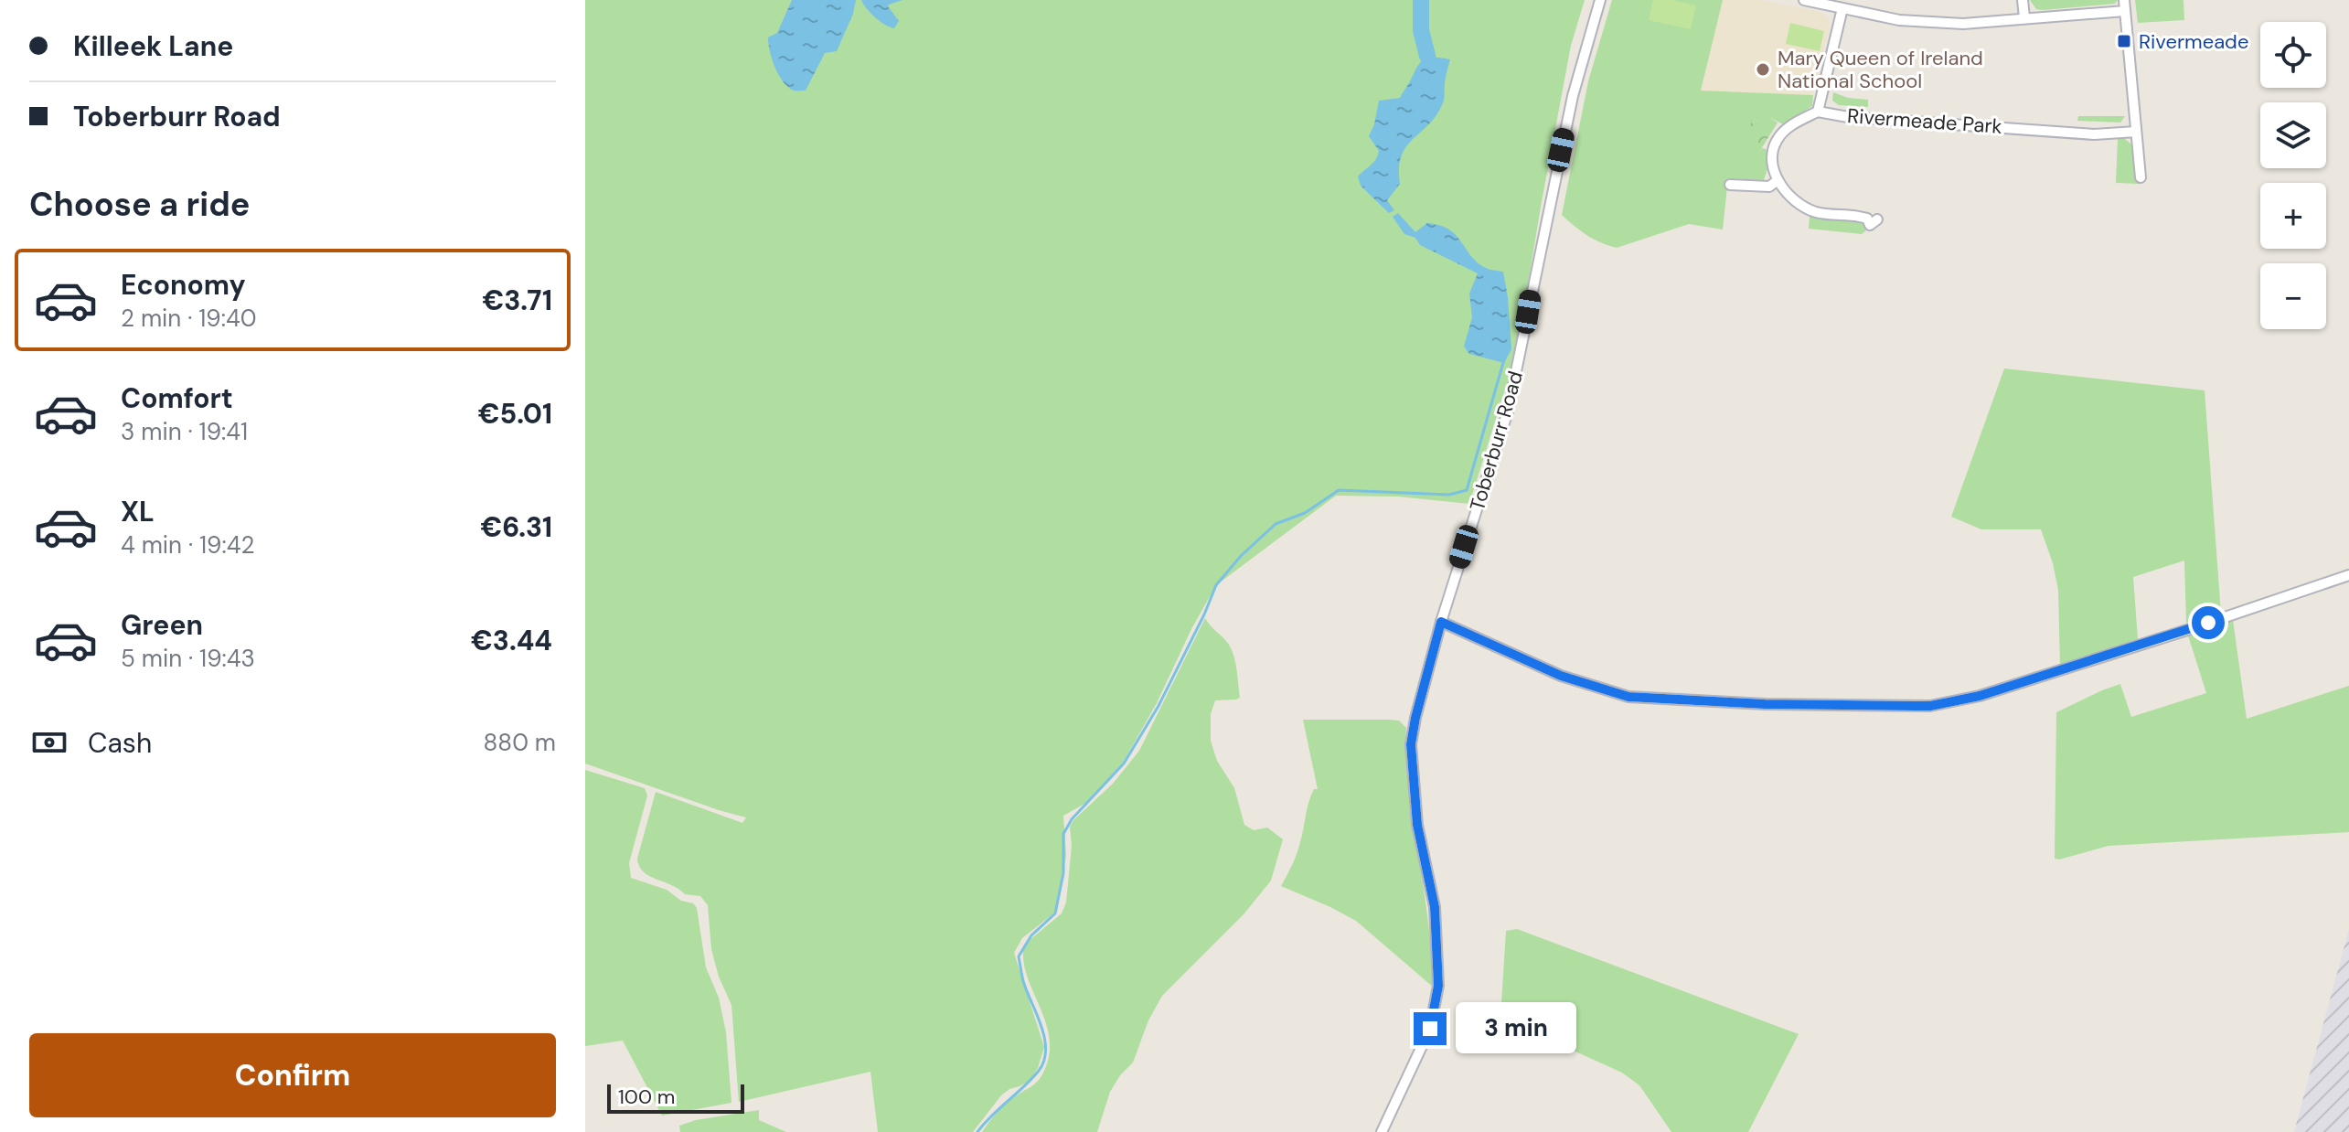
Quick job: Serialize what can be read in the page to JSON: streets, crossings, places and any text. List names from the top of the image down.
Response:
{
  "streets": {
    "street": ["Rivermeade Park", "Toberburr Road"]
  },
  "places": {
    "transit": ["Rivermeade"],
    "other": ["Mary Queen of Ireland National School"]
  },
  "scale_bar": "100 m",
  "page": {
    "banner": ["Killeek Lane", "Toberburr Road"],
    "map_buttons": ["+", "−"],
    "heading": "Choose a ride",
    "list": [
      {
        "name": "Economy",
        "note": "2 min · 19:40",
        "value": "€3.71"
      },
      {
        "name": "Comfort",
        "note": "3 min · 19:41",
        "value": "€5.01"
      },
      {
        "name": "XL",
        "note": "4 min · 19:42",
        "value": "€6.31"
      },
      {
        "name": "Green",
        "note": "5 min · 19:43",
        "value": "€3.44"
      }
    ],
    "pay": ["Cash", "880 m"],
    "bubble": "3 min",
    "buttons": "Confirm",
    "scale": "100 m"
  }
}
